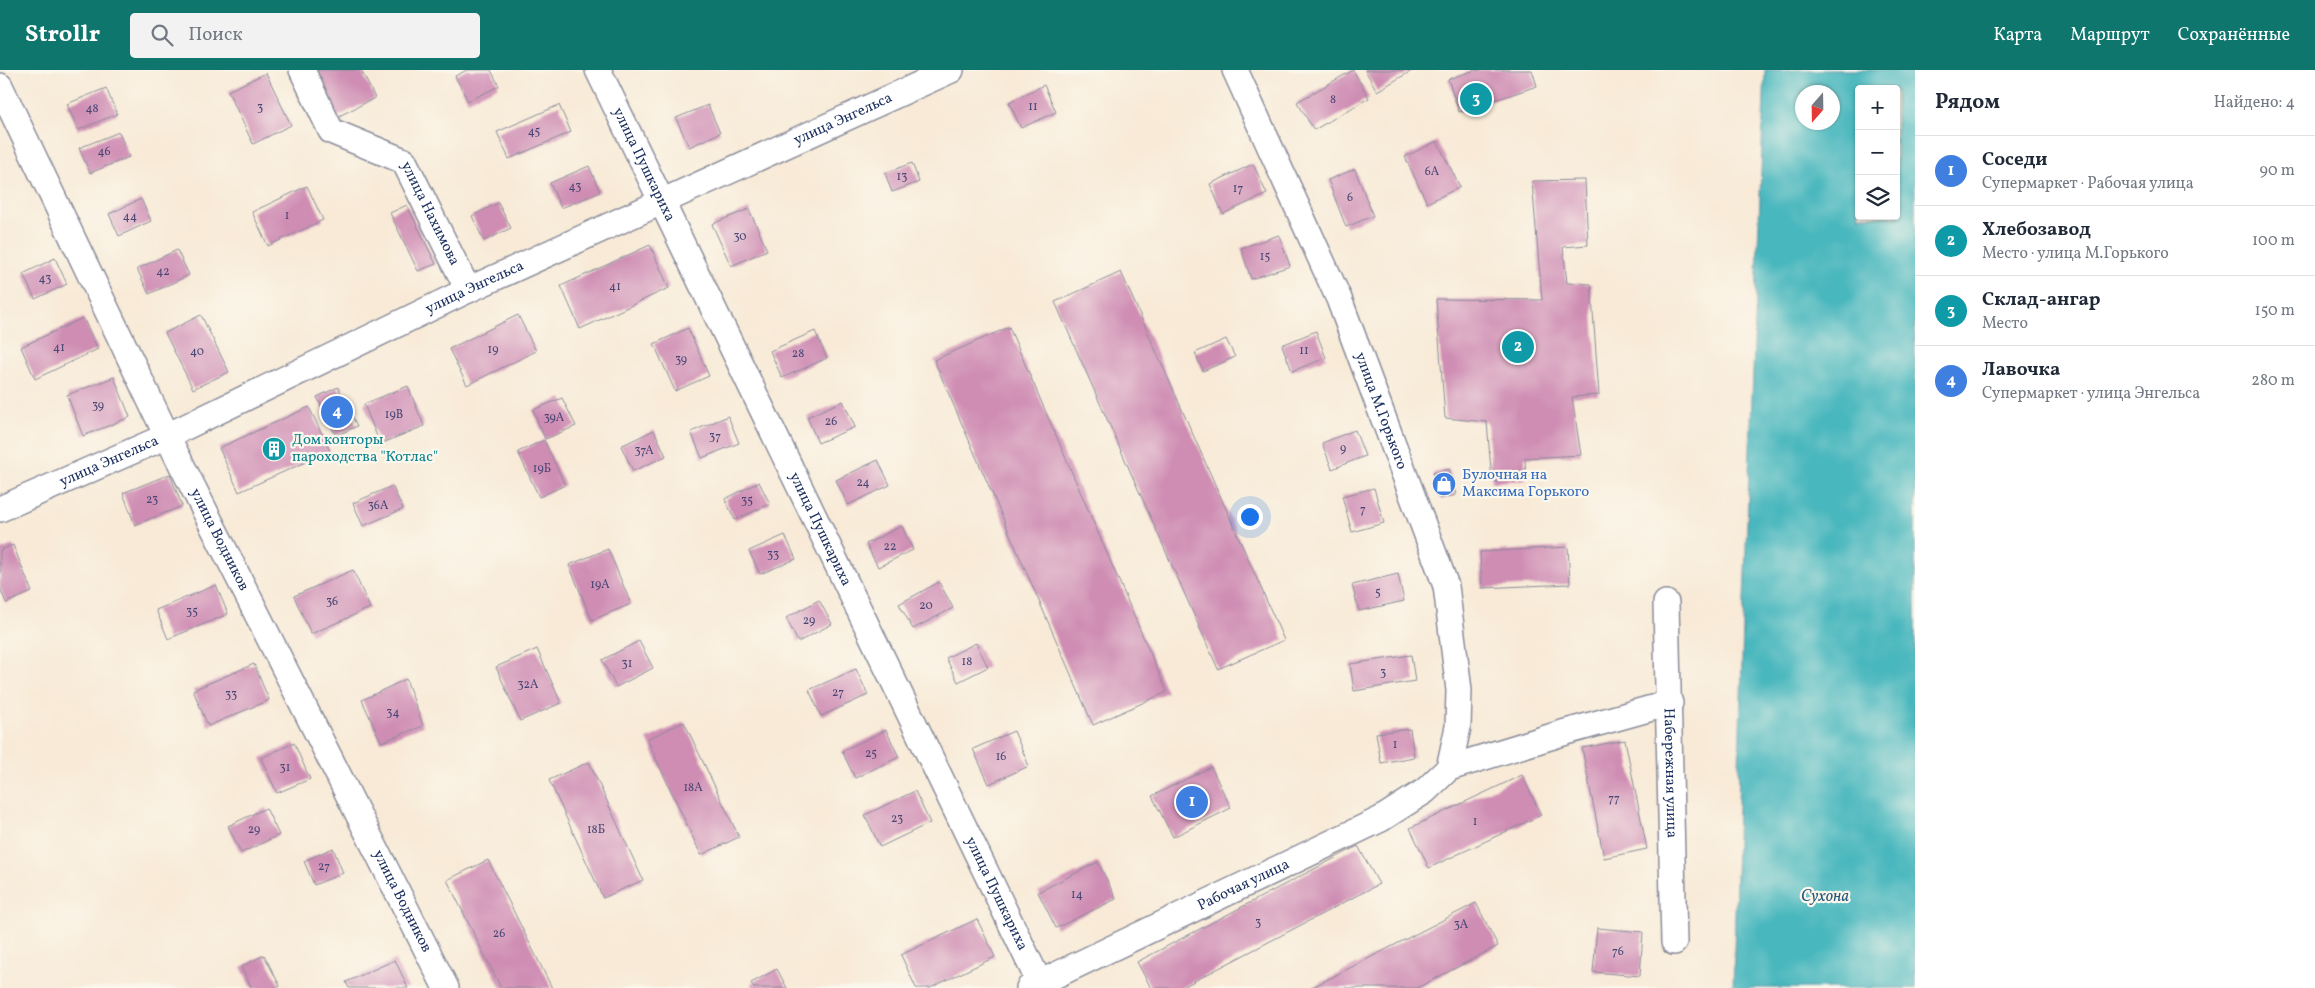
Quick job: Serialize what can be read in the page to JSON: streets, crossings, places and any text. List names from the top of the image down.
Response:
{
  "streets": {
    "street": [
      "улица Энгельса",
      "улица Пушкариха",
      "улица Нахимова",
      "улица М.Горького",
      "улица Водников",
      "Набережная улица",
      "Рабочая улица"
    ]
  },
  "crossings": [
    ["улица Энгельса", "улица Пушкариха"],
    ["улица Энгельса", "улица Нахимова"],
    ["улица Энгельса", "улица Водников"],
    ["улица Пушкариха", "Рабочая улица"],
    ["улица М.Горького", "Рабочая улица"]
  ],
  "water": ["Сухона"],
  "places": {
    "building": ["Дом конторы пароходства \"Котлас\""],
    "shop": ["Булочная на Максима Горького"]
  },
  "house_numbers": [
    "8",
    "11",
    "3",
    "48",
    "45",
    "46",
    "6А",
    "13",
    "43",
    "17",
    "6",
    "1",
    "44",
    "30",
    "15",
    "42",
    "43",
    "41",
    "41",
    "19",
    "11",
    "40",
    "28",
    "39",
    "39",
    "19В",
    "39А",
    "26",
    "37",
    "9",
    "37А",
    "19Б",
    "24",
    "23",
    "35",
    "36А",
    "7",
    "22",
    "33",
    "19А",
    "5",
    "36",
    "20",
    "35",
    "29",
    "18",
    "31",
    "3",
    "32А",
    "27",
    "33",
    "34",
    "1",
    "25",
    "16",
    "31",
    "18А",
    "77",
    "23",
    "1",
    "29",
    "18Б",
    "27",
    "14",
    "3",
    "3А",
    "26",
    "76"
  ],
  "north": "bottom",
  "page": {
    "header": "Strollr",
    "search": "Поиск",
    "nav": ["Карта", "Маршрут", "Сохранённые"],
    "heading": ["Рядом", "Найдено: 4"],
    "pins": [
      "3",
      "2",
      "4",
      "1"
    ],
    "map_buttons": ["+", "−"],
    "list": [
      {
        "mark": "1",
        "name": "Соседи",
        "note": "Супермаркет · Рабочая улица",
        "value": "90 m"
      },
      {
        "mark": "2",
        "name": "Хлебозавод",
        "note": "Место · улица М.Горького",
        "value": "100 m"
      },
      {
        "mark": "3",
        "name": "Склад-ангар",
        "note": "Место",
        "value": "150 m"
      },
      {
        "mark": "4",
        "name": "Лавочка",
        "note": "Супермаркет · улица Энгельса",
        "value": "280 m"
      }
    ]
  }
}
